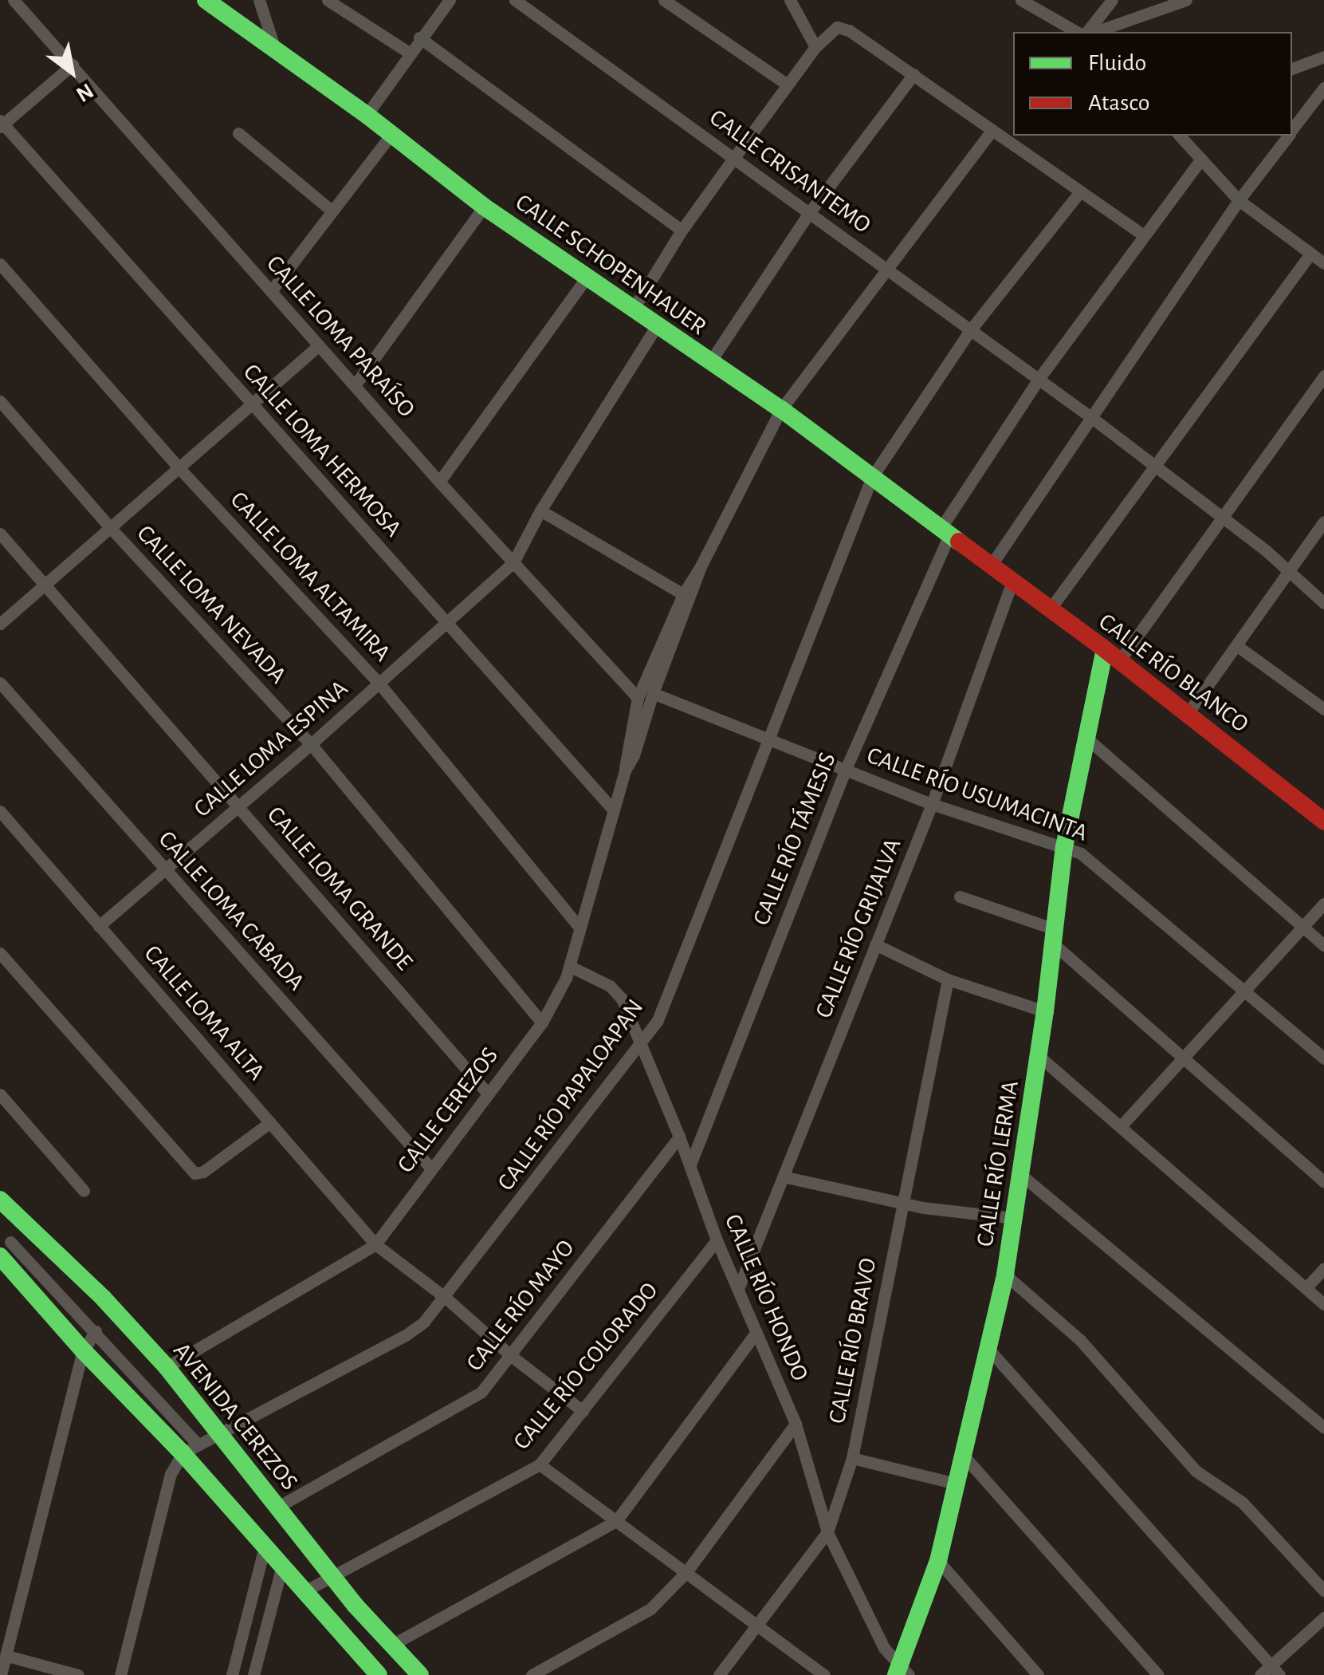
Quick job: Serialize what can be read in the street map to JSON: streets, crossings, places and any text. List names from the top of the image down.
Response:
{
  "streets": {
    "street": [
      "CALLE CRISANTEMO",
      "CALLE SCHOPENHAUER",
      "CALLE LOMA PARAÍSO",
      "CALLE LOMA HERMOSA",
      "CALLE LOMA ALTAMIRA",
      "CALLE LOMA NEVADA",
      "CALLE RÍO BLANCO",
      "CALLE LOMA ESPINA",
      "CALLE RÍO USUMACINTA",
      "CALLE RÍO TÁMESIS",
      "CALLE LOMA GRANDE",
      "CALLE LOMA CABADA",
      "CALLE RÍO GRIJALVA",
      "CALLE LOMA ALTA",
      "CALLE RÍO PAPALOAPAN",
      "CALLE CEREZOS",
      "CALLE RÍO LERMA",
      "CALLE RÍO HONDO",
      "CALLE RÍO MAYO",
      "CALLE RÍO BRAVO",
      "CALLE RÍO COLORADO",
      "AVENIDA CEREZOS"
    ]
  },
  "crossings": [
    ["CALLE CRISANTEMO", "CALLE RÍO TÁMESIS"],
    ["CALLE CRISANTEMO", "CALLE RÍO PAPALOAPAN"],
    ["CALLE CRISANTEMO", "CALLE CEREZOS"],
    ["CALLE SCHOPENHAUER", "CALLE RÍO BLANCO"],
    ["CALLE SCHOPENHAUER", "CALLE LOMA ESPINA"],
    ["CALLE SCHOPENHAUER", "CALLE RÍO TÁMESIS"],
    ["CALLE SCHOPENHAUER", "CALLE RÍO PAPALOAPAN"],
    ["CALLE SCHOPENHAUER", "CALLE CEREZOS"],
    ["CALLE LOMA PARAÍSO", "CALLE LOMA ESPINA"],
    ["CALLE LOMA PARAÍSO", "CALLE CEREZOS"],
    ["CALLE LOMA HERMOSA", "CALLE LOMA ESPINA"],
    ["CALLE LOMA HERMOSA", "CALLE CEREZOS"],
    ["CALLE LOMA ALTAMIRA", "CALLE LOMA ESPINA"],
    ["CALLE LOMA ALTAMIRA", "CALLE CEREZOS"],
    ["CALLE LOMA NEVADA", "CALLE LOMA ESPINA"],
    ["CALLE LOMA NEVADA", "CALLE CEREZOS"],
    ["CALLE RÍO BLANCO", "CALLE RÍO GRIJALVA"],
    ["CALLE RÍO BLANCO", "CALLE RÍO LERMA"],
    ["CALLE LOMA ESPINA", "CALLE LOMA GRANDE"],
    ["CALLE LOMA ESPINA", "CALLE LOMA CABADA"],
    ["CALLE LOMA ESPINA", "CALLE LOMA ALTA"],
    ["CALLE RÍO USUMACINTA", "CALLE RÍO TÁMESIS"],
    ["CALLE RÍO USUMACINTA", "CALLE RÍO GRIJALVA"],
    ["CALLE RÍO USUMACINTA", "CALLE RÍO PAPALOAPAN"],
    ["CALLE RÍO USUMACINTA", "CALLE CEREZOS"],
    ["CALLE RÍO USUMACINTA", "CALLE RÍO LERMA"],
    ["CALLE RÍO TÁMESIS", "CALLE RÍO HONDO"],
    ["CALLE LOMA GRANDE", "CALLE CEREZOS"],
    ["CALLE LOMA CABADA", "CALLE CEREZOS"],
    ["CALLE RÍO GRIJALVA", "CALLE RÍO HONDO"],
    ["CALLE LOMA ALTA", "CALLE RÍO PAPALOAPAN"],
    ["CALLE LOMA ALTA", "CALLE CEREZOS"],
    ["CALLE LOMA ALTA", "CALLE RÍO MAYO"],
    ["CALLE LOMA ALTA", "CALLE RÍO COLORADO"],
    ["CALLE RÍO PAPALOAPAN", "CALLE RÍO HONDO"],
    ["CALLE RÍO PAPALOAPAN", "AVENIDA CEREZOS"],
    ["CALLE CEREZOS", "CALLE RÍO HONDO"],
    ["CALLE CEREZOS", "AVENIDA CEREZOS"],
    ["CALLE RÍO LERMA", "CALLE RÍO HONDO"],
    ["CALLE RÍO HONDO", "CALLE RÍO MAYO"],
    ["CALLE RÍO HONDO", "CALLE RÍO BRAVO"],
    ["CALLE RÍO HONDO", "CALLE RÍO COLORADO"],
    ["CALLE RÍO MAYO", "AVENIDA CEREZOS"],
    ["CALLE RÍO COLORADO", "AVENIDA CEREZOS"]
  ],
  "legend": ["Fluido", "Atasco"],
  "north": "bottom right"
}
